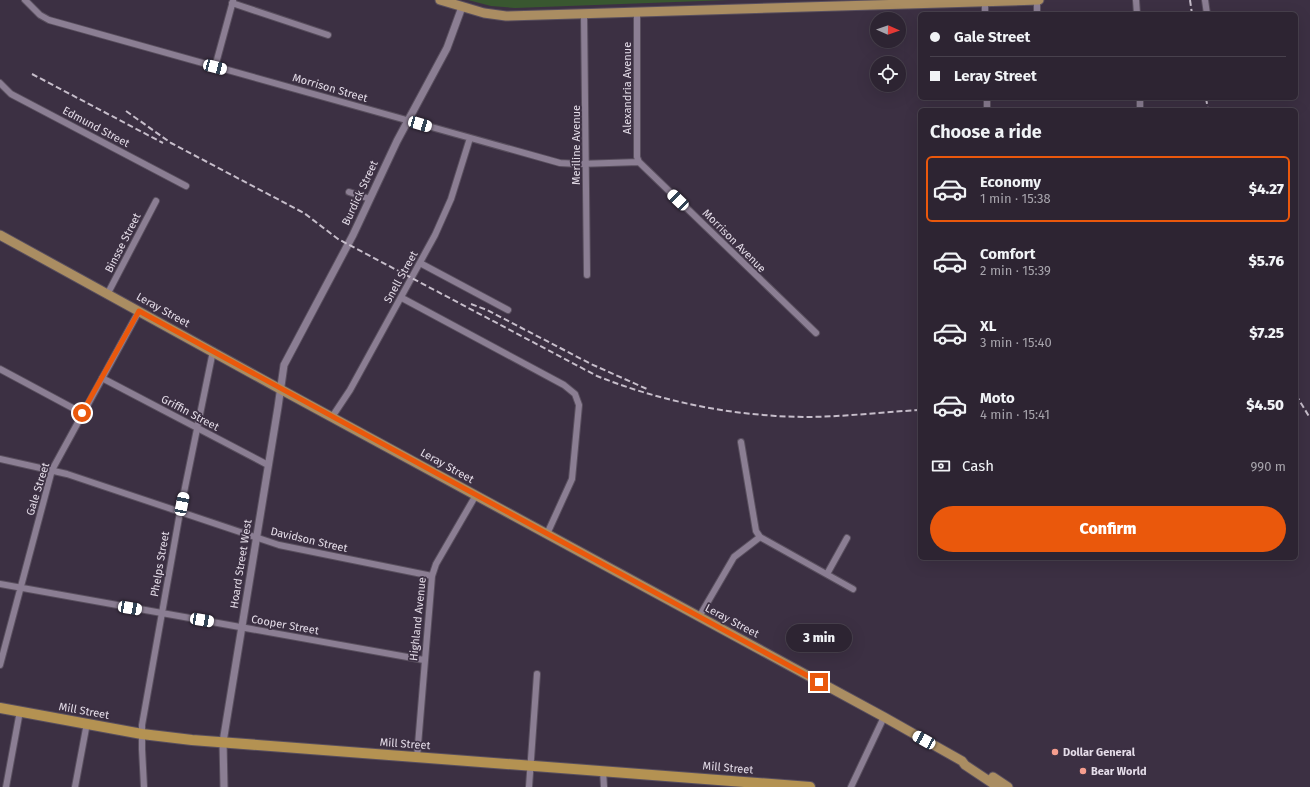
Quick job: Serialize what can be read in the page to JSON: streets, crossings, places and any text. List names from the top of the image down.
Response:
{
  "streets": {
    "highway": ["Mill Street"],
    "main road": ["Leray Street"],
    "street": [
      "Morrison Street",
      "Alexandria Avenue",
      "Edmund Street",
      "Meriline Avenue",
      "Burdick Street",
      "Morrison Avenue",
      "Binsse Street",
      "Snell Street",
      "Griffin Street",
      "Gale Street",
      "Davidson Street",
      "Phelps Street",
      "Hoard Street West",
      "Highland Avenue",
      "Cooper Street"
    ]
  },
  "crossings": [
    ["Morrison Street", "Alexandria Avenue"],
    ["Morrison Street", "Meriline Avenue"],
    ["Morrison Street", "Burdick Street"],
    ["Morrison Street", "Morrison Avenue"],
    ["Morrison Street", "Snell Street"],
    ["Alexandria Avenue", "Morrison Avenue"],
    ["Burdick Street", "Leray Street"],
    ["Burdick Street", "Hoard Street West"],
    ["Binsse Street", "Leray Street"],
    ["Snell Street", "Leray Street"],
    ["Leray Street", "Gale Street"],
    ["Leray Street", "Phelps Street"],
    ["Leray Street", "Hoard Street West"],
    ["Leray Street", "Highland Avenue"],
    ["Griffin Street", "Gale Street"],
    ["Griffin Street", "Phelps Street"],
    ["Griffin Street", "Hoard Street West"],
    ["Gale Street", "Davidson Street"],
    ["Gale Street", "Cooper Street"],
    ["Davidson Street", "Phelps Street"],
    ["Davidson Street", "Hoard Street West"],
    ["Davidson Street", "Highland Avenue"],
    ["Phelps Street", "Cooper Street"],
    ["Phelps Street", "Mill Street"],
    ["Hoard Street West", "Cooper Street"],
    ["Hoard Street West", "Mill Street"],
    ["Highland Avenue", "Cooper Street"],
    ["Highland Avenue", "Mill Street"]
  ],
  "places": ["Dollar General", "Bear World"],
  "north": "right",
  "page": {
    "banner": ["Gale Street", "Leray Street"],
    "heading": "Choose a ride",
    "list": [
      {
        "name": "Economy",
        "note": "1 min · 15:38",
        "value": "$4.27"
      },
      {
        "name": "Comfort",
        "note": "2 min · 15:39",
        "value": "$5.76"
      },
      {
        "name": "XL",
        "note": "3 min · 15:40",
        "value": "$7.25"
      },
      {
        "name": "Moto",
        "note": "4 min · 15:41",
        "value": "$4.50"
      }
    ],
    "pay": ["Cash", "990 m"],
    "buttons": "Confirm",
    "bubble": "3 min"
  }
}
